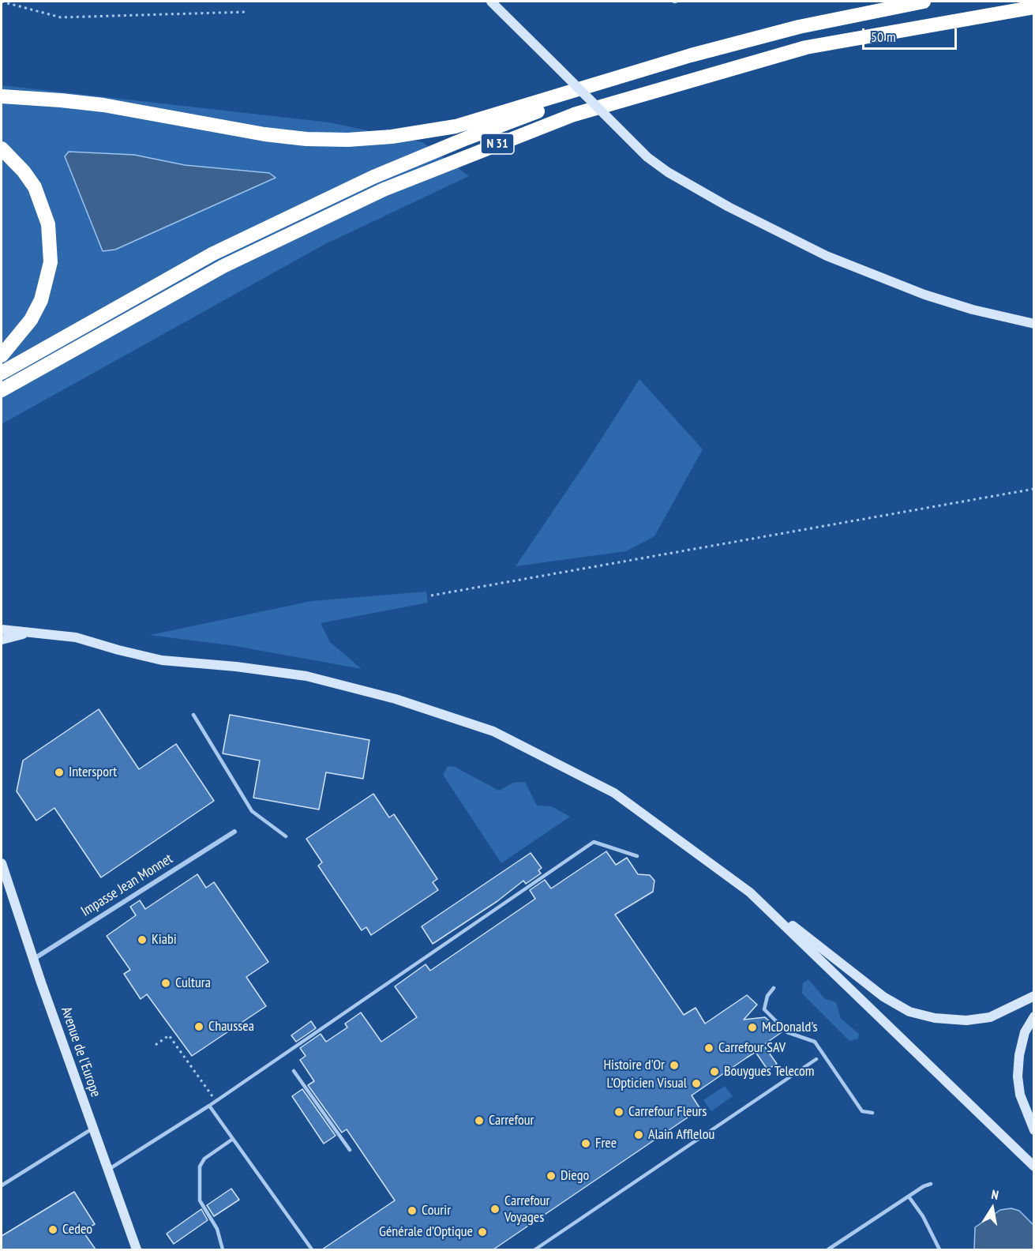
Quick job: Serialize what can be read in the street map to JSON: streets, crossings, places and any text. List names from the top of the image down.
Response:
{
  "streets": {
    "highway": ["N 31"],
    "main road": ["Avenue de l'Europe"],
    "street": ["Impasse Jean Monnet"]
  },
  "crossings": [
    ["Impasse Jean Monnet", "Avenue de l'Europe"]
  ],
  "places": [
    "Intersport",
    "Kiabi",
    "Cultura",
    "Chaussea",
    "McDonald's",
    "Carrefour SAV",
    "Histoire d'Or",
    "Bouygues Telecom",
    "L’Opticien Visual",
    "Carrefour Fleurs",
    "Carrefour",
    "Alain Afflelou",
    "Free",
    "Diego",
    "Carrefour Voyages",
    "Courir",
    "Cedeo",
    "Générale d’Optique"
  ],
  "scale_bar": "50 m",
  "north": "top"
}
